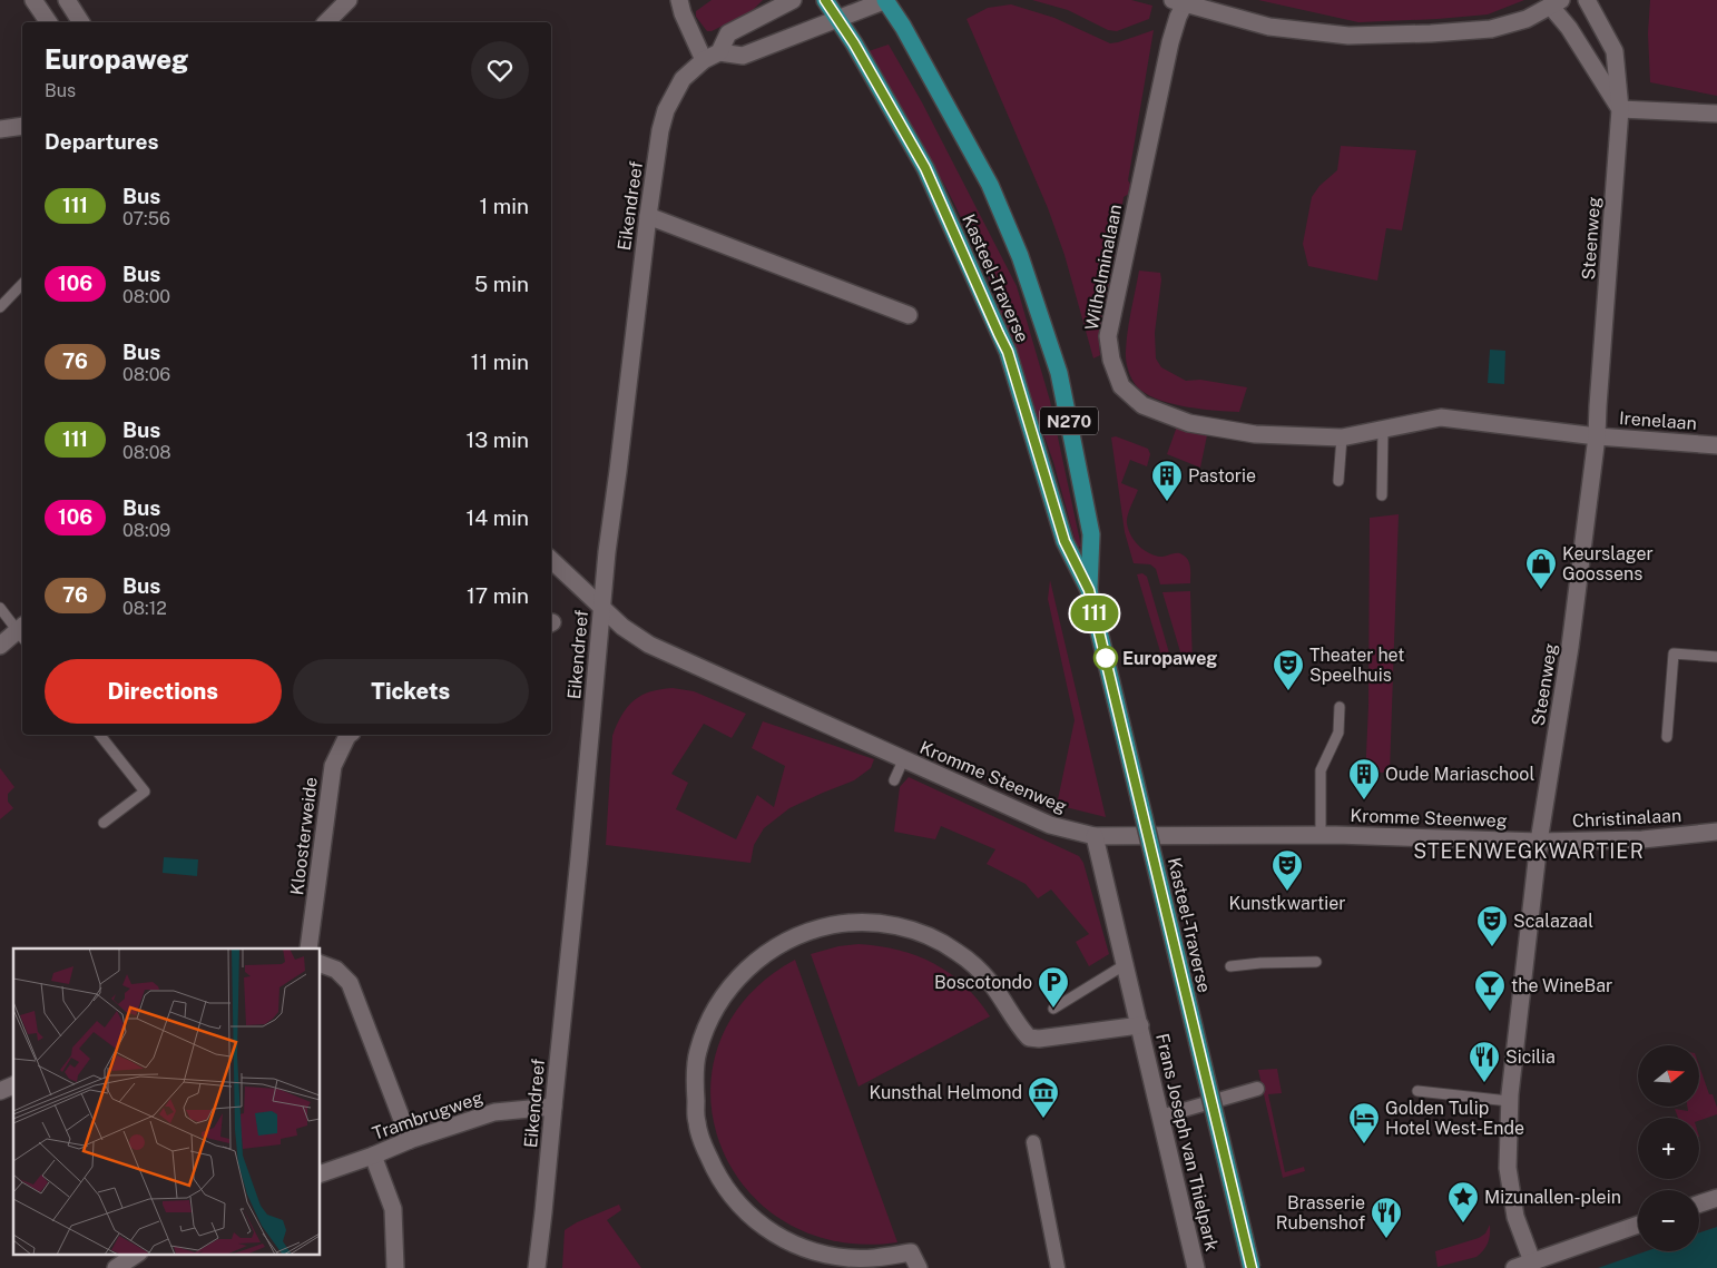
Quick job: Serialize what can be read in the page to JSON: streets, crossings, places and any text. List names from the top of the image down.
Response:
{
  "streets": {
    "main road": ["Kasteel-Traverse", "N270"],
    "street": [
      "Eikendreef",
      "Steenweg",
      "Wilhelminalaan",
      "Irenelaan",
      "Kromme Steenweg",
      "Christinalaan",
      "Kloosterweide",
      "Trambrugweg",
      "Frans Joseph van Thielpark"
    ]
  },
  "crossings": [
    ["Eikendreef", "Kromme Steenweg"],
    ["Eikendreef", "Trambrugweg"],
    ["Steenweg", "Wilhelminalaan"],
    ["Steenweg", "Irenelaan"],
    ["Steenweg", "Kromme Steenweg"],
    ["Steenweg", "Christinalaan"],
    ["Wilhelminalaan", "Irenelaan"],
    ["Kromme Steenweg", "Christinalaan"],
    ["Kromme Steenweg", "Frans Joseph van Thielpark"]
  ],
  "districts": ["STEENWEGKWARTIER"],
  "places": {
    "building": ["Pastorie", "Oude Mariaschool"],
    "shop": ["Keurslager Goossens"],
    "other": ["Europaweg"],
    "theatre": ["Theater het Speelhuis", "Kunstkwartier", "Scalazaal"],
    "parking": ["Boscotondo"],
    "bar": ["the WineBar"],
    "restaurant": ["Sicilia", "Brasserie Rubenshof"],
    "museum": ["Kunsthal Helmond"],
    "hotel": ["Golden Tulip Hotel West-Ende"],
    "place": ["Mizunallen-plein"]
  },
  "lines": ["bus line 111"],
  "north": "right",
  "page": {
    "on_map": "111",
    "heading": [
      ["Europaweg", "Bus"],
      "Departures"
    ],
    "list": [
      {
        "mark": "111",
        "name": "Bus",
        "note": "07:56",
        "value": "1 min"
      },
      {
        "mark": "106",
        "name": "Bus",
        "note": "08:00",
        "value": "5 min"
      },
      {
        "mark": "76",
        "name": "Bus",
        "note": "08:06",
        "value": "11 min"
      },
      {
        "mark": "111",
        "name": "Bus",
        "note": "08:08",
        "value": "13 min"
      },
      {
        "mark": "106",
        "name": "Bus",
        "note": "08:09",
        "value": "14 min"
      },
      {
        "mark": "76",
        "name": "Bus",
        "note": "08:12",
        "value": "17 min"
      }
    ],
    "buttons": ["Directions", "Tickets"],
    "map_buttons": ["+", "−"]
  }
}
